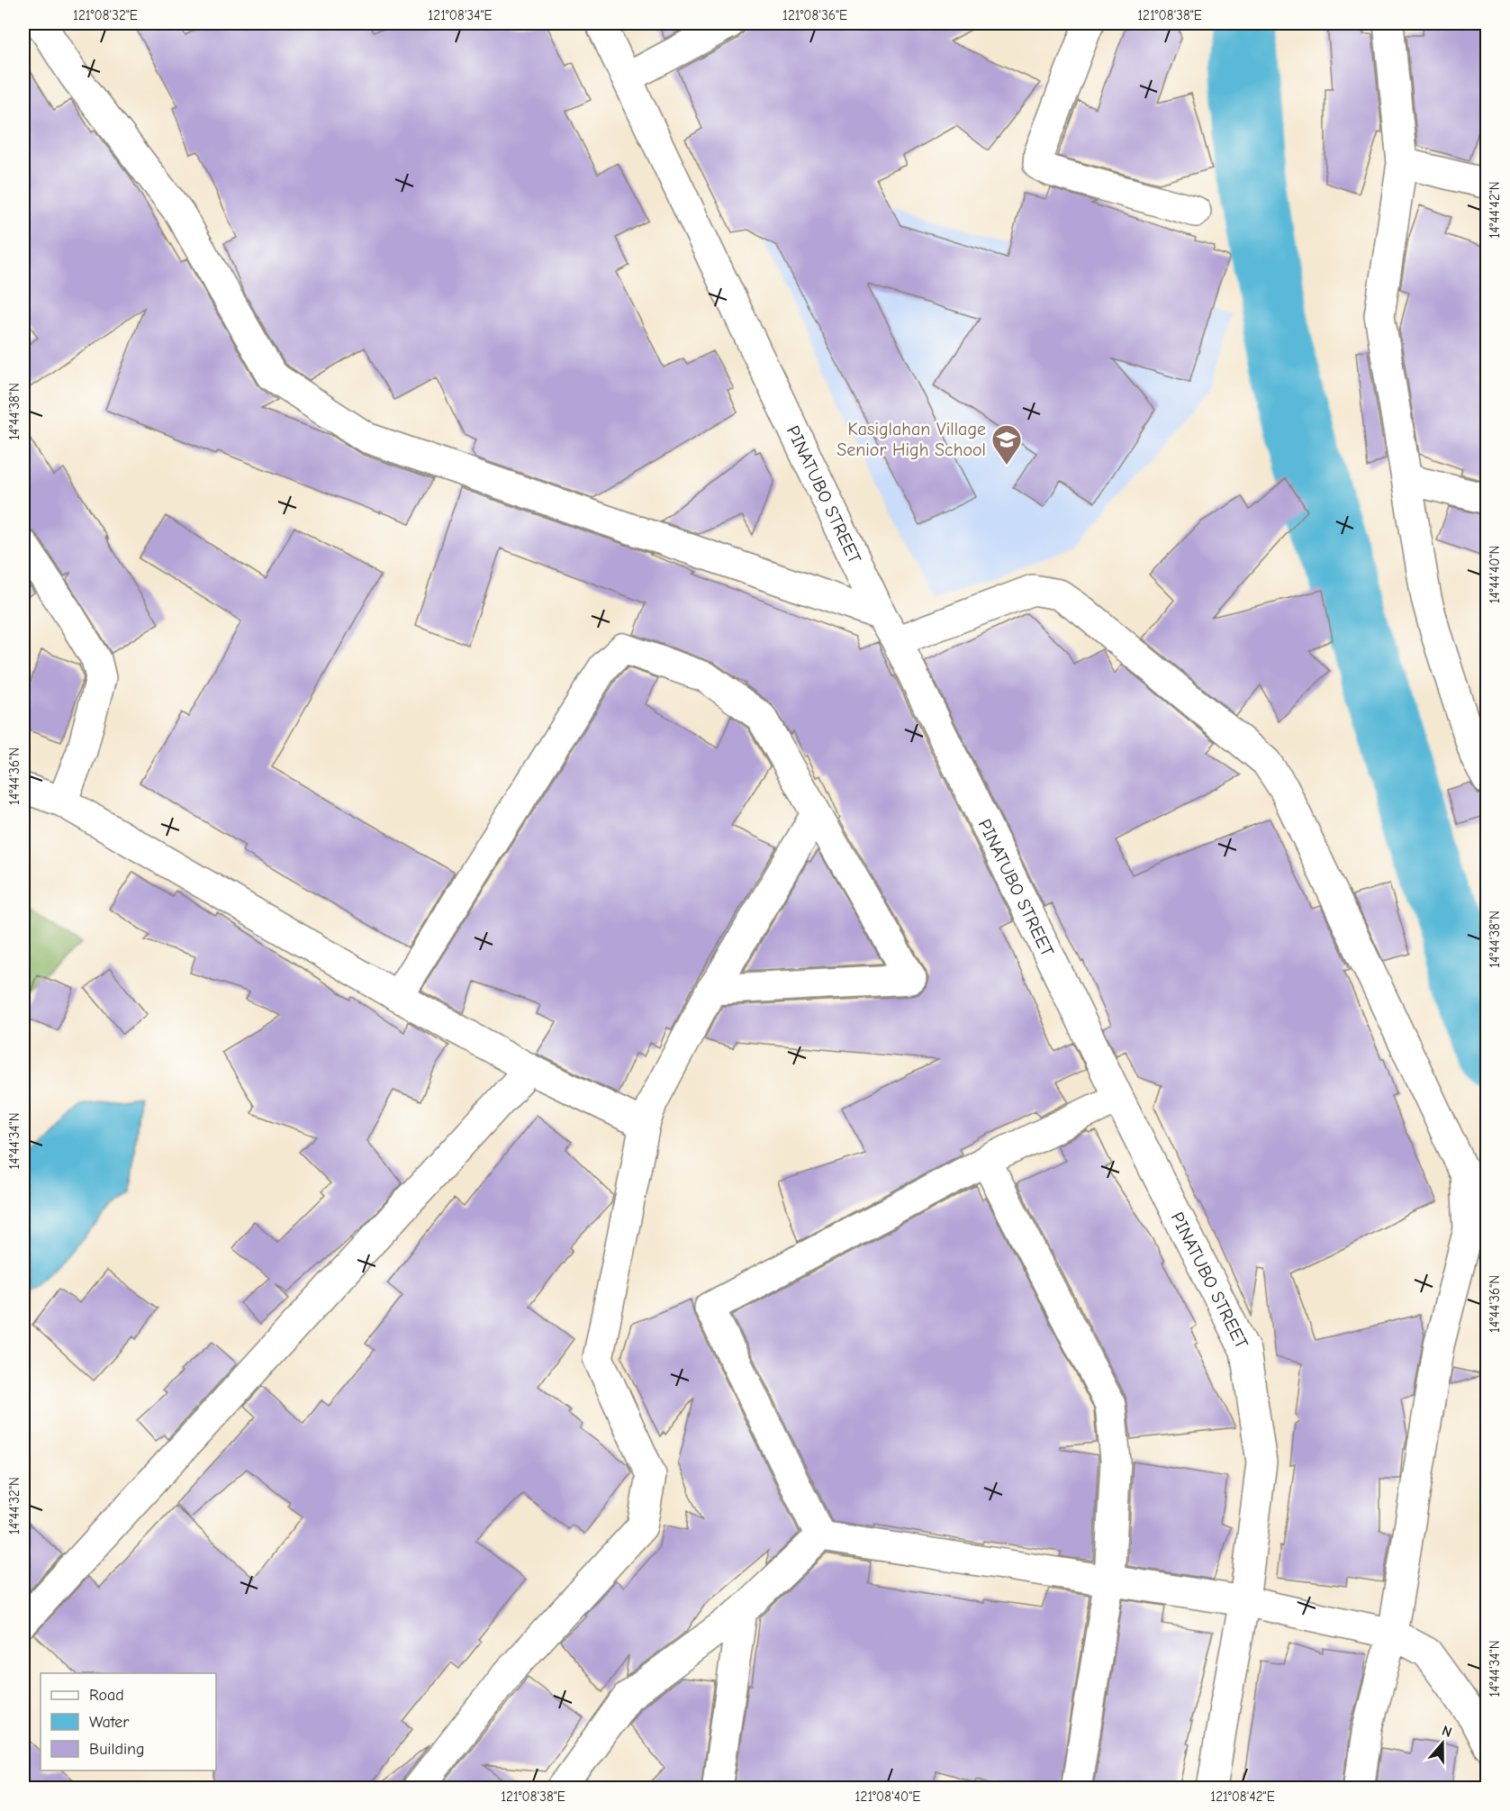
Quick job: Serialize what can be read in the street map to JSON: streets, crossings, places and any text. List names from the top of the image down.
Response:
{
  "streets": {
    "street": ["PINATUBO STREET"]
  },
  "places": {
    "school or university": ["Kasiglahan Village Senior High School"]
  },
  "legend": ["Road", "Water", "Building"],
  "north": "top",
  "coordinates": [
    "121°08'32\"E",
    "121°08'34\"E",
    "121°08'36\"E",
    "121°08'38\"E",
    "14°44'42\"N",
    "14°44'38\"N",
    "14°44'40\"N",
    "14°44'36\"N",
    "14°44'34\"N",
    "14°44'32\"N",
    "121°08'40\"E",
    "121°08'42\"E"
  ]
}
